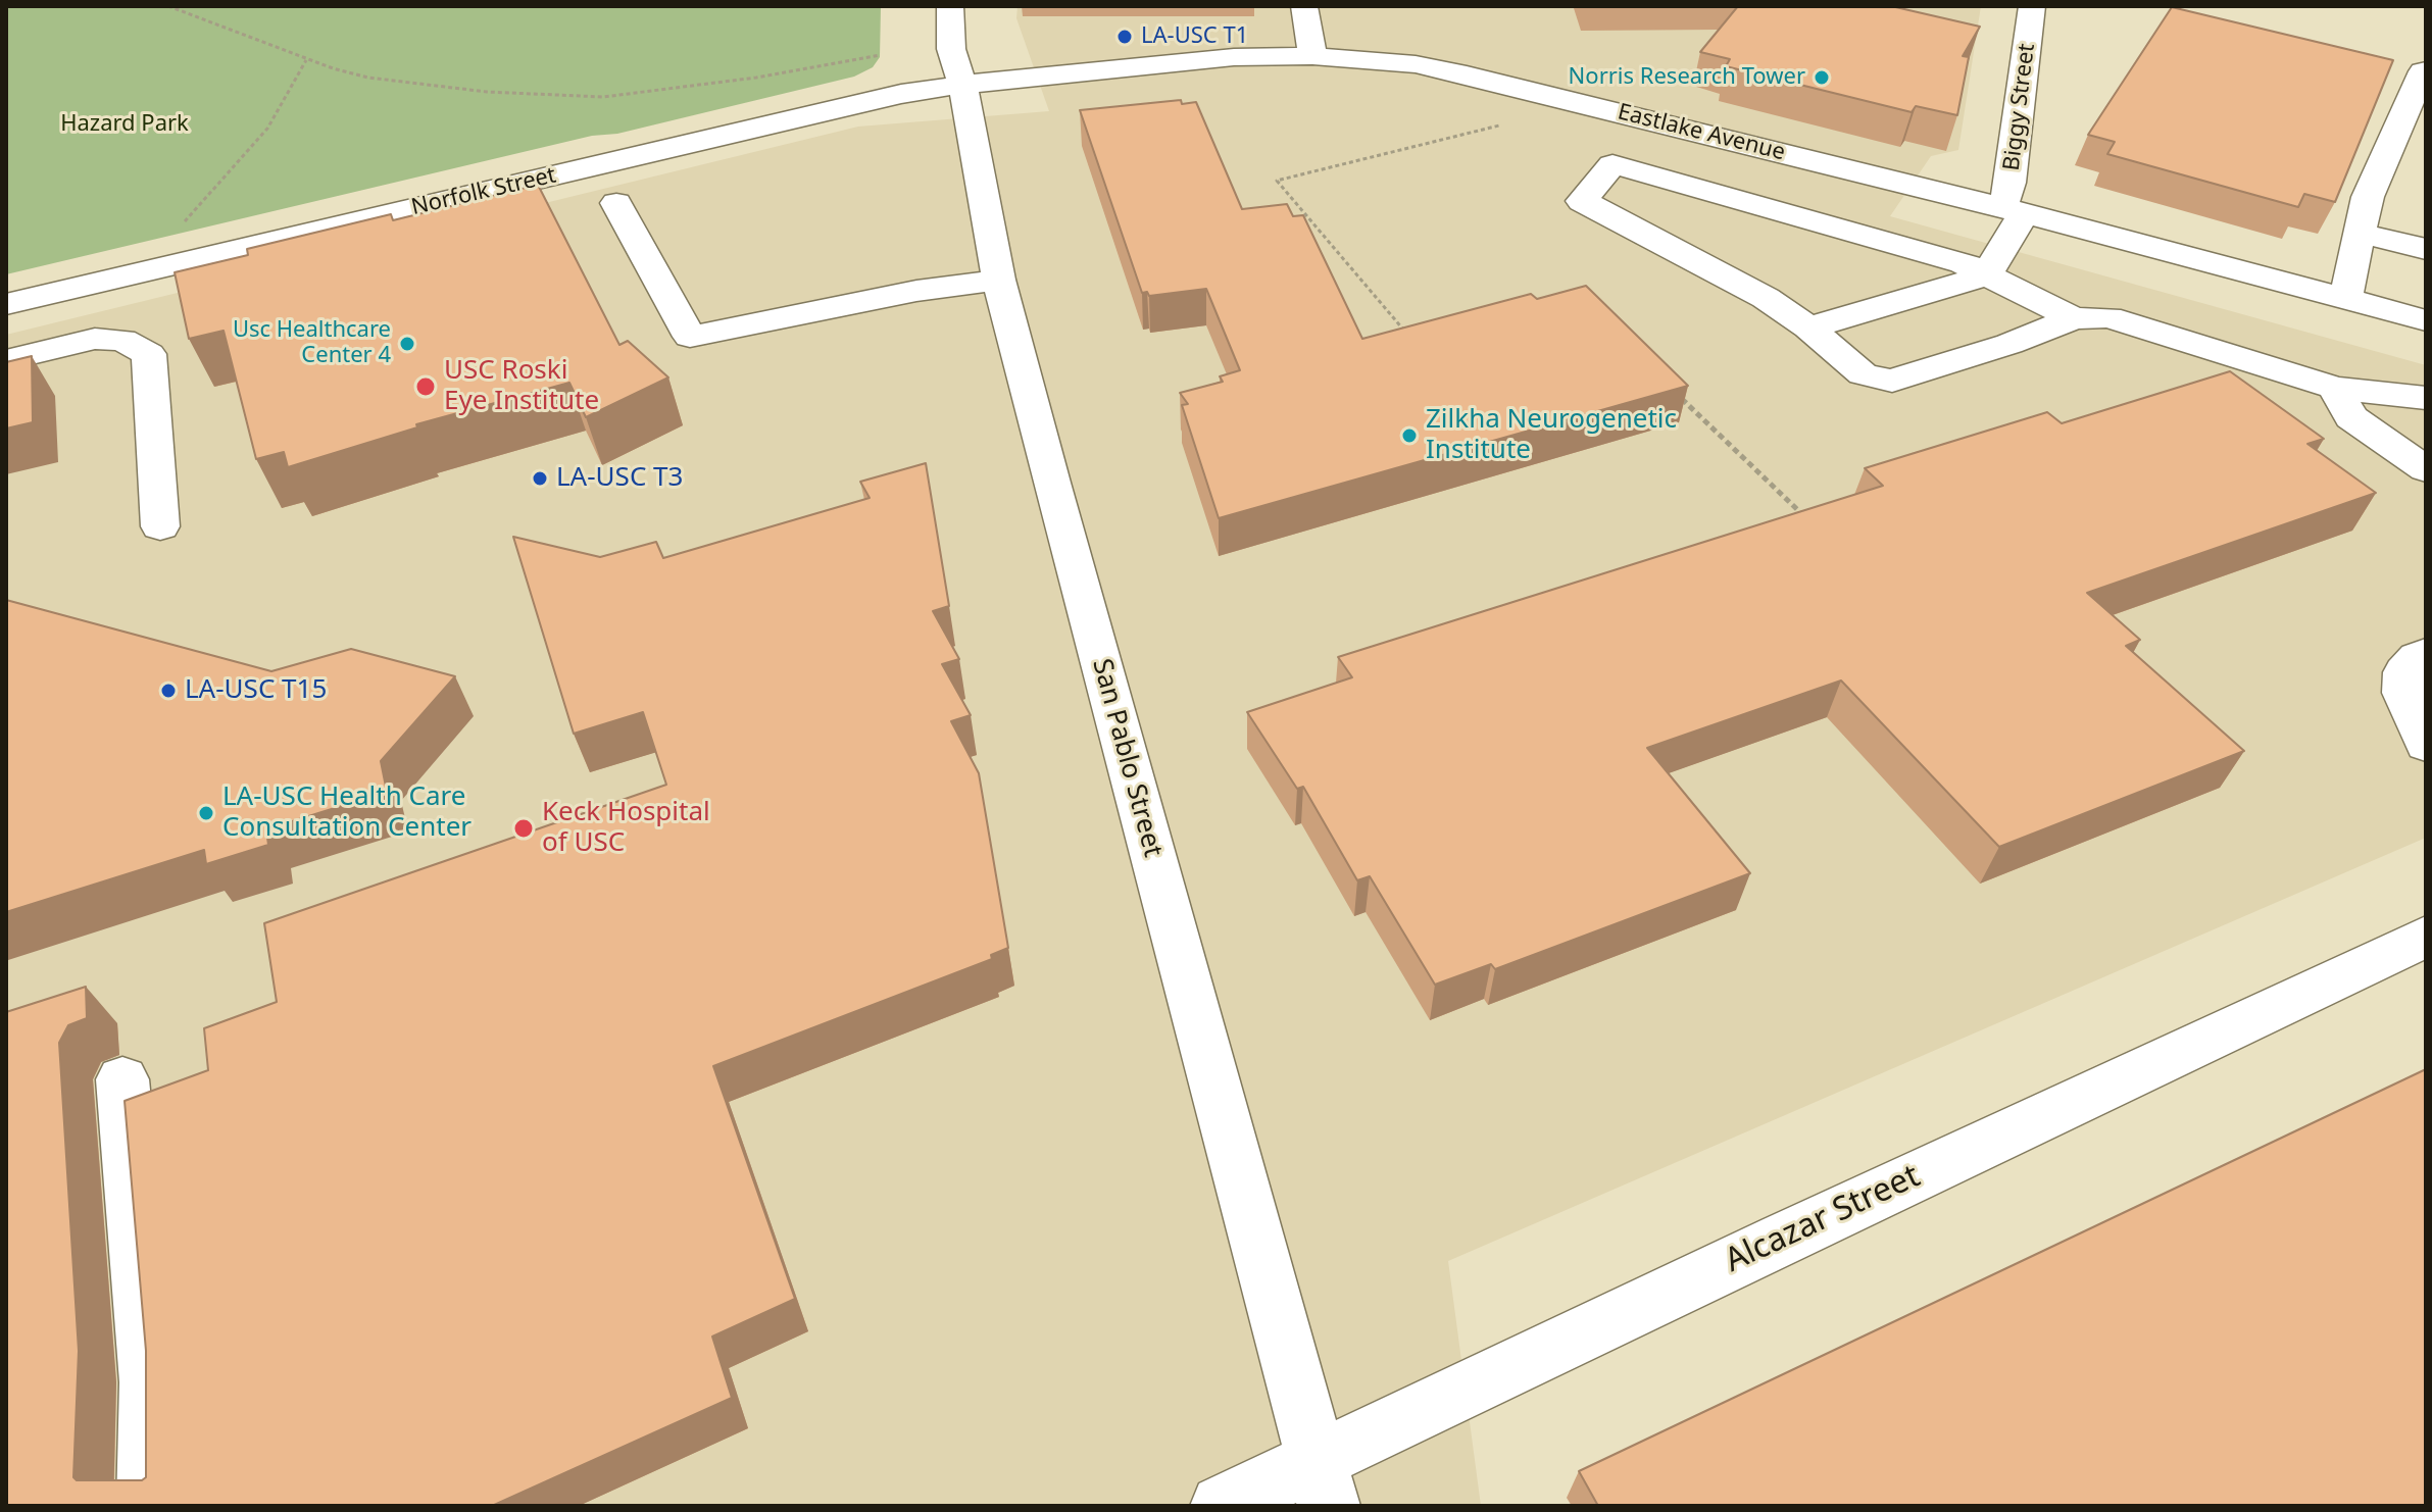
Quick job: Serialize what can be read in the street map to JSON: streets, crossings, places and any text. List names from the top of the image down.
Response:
{
  "streets": {
    "street": [
      "Biggy Street",
      "Eastlake Avenue",
      "Norfolk Street",
      "San Pablo Street",
      "Alcazar Street"
    ]
  },
  "crossings": [
    ["Biggy Street", "Eastlake Avenue"],
    ["Eastlake Avenue", "Norfolk Street"],
    ["Eastlake Avenue", "San Pablo Street"],
    ["Norfolk Street", "San Pablo Street"],
    ["San Pablo Street", "Alcazar Street"]
  ],
  "parks": ["Hazard Park"],
  "places": [
    "LA-USC T1",
    "Norris Research Tower",
    "Usc Healthcare Center 4",
    "USC Roski Eye Institute",
    "Zilkha Neurogenetic Institute",
    "LA-USC T3",
    "LA-USC T15",
    "LA-USC Health Care Consultation Center",
    "Keck Hospital of USC"
  ]
}
